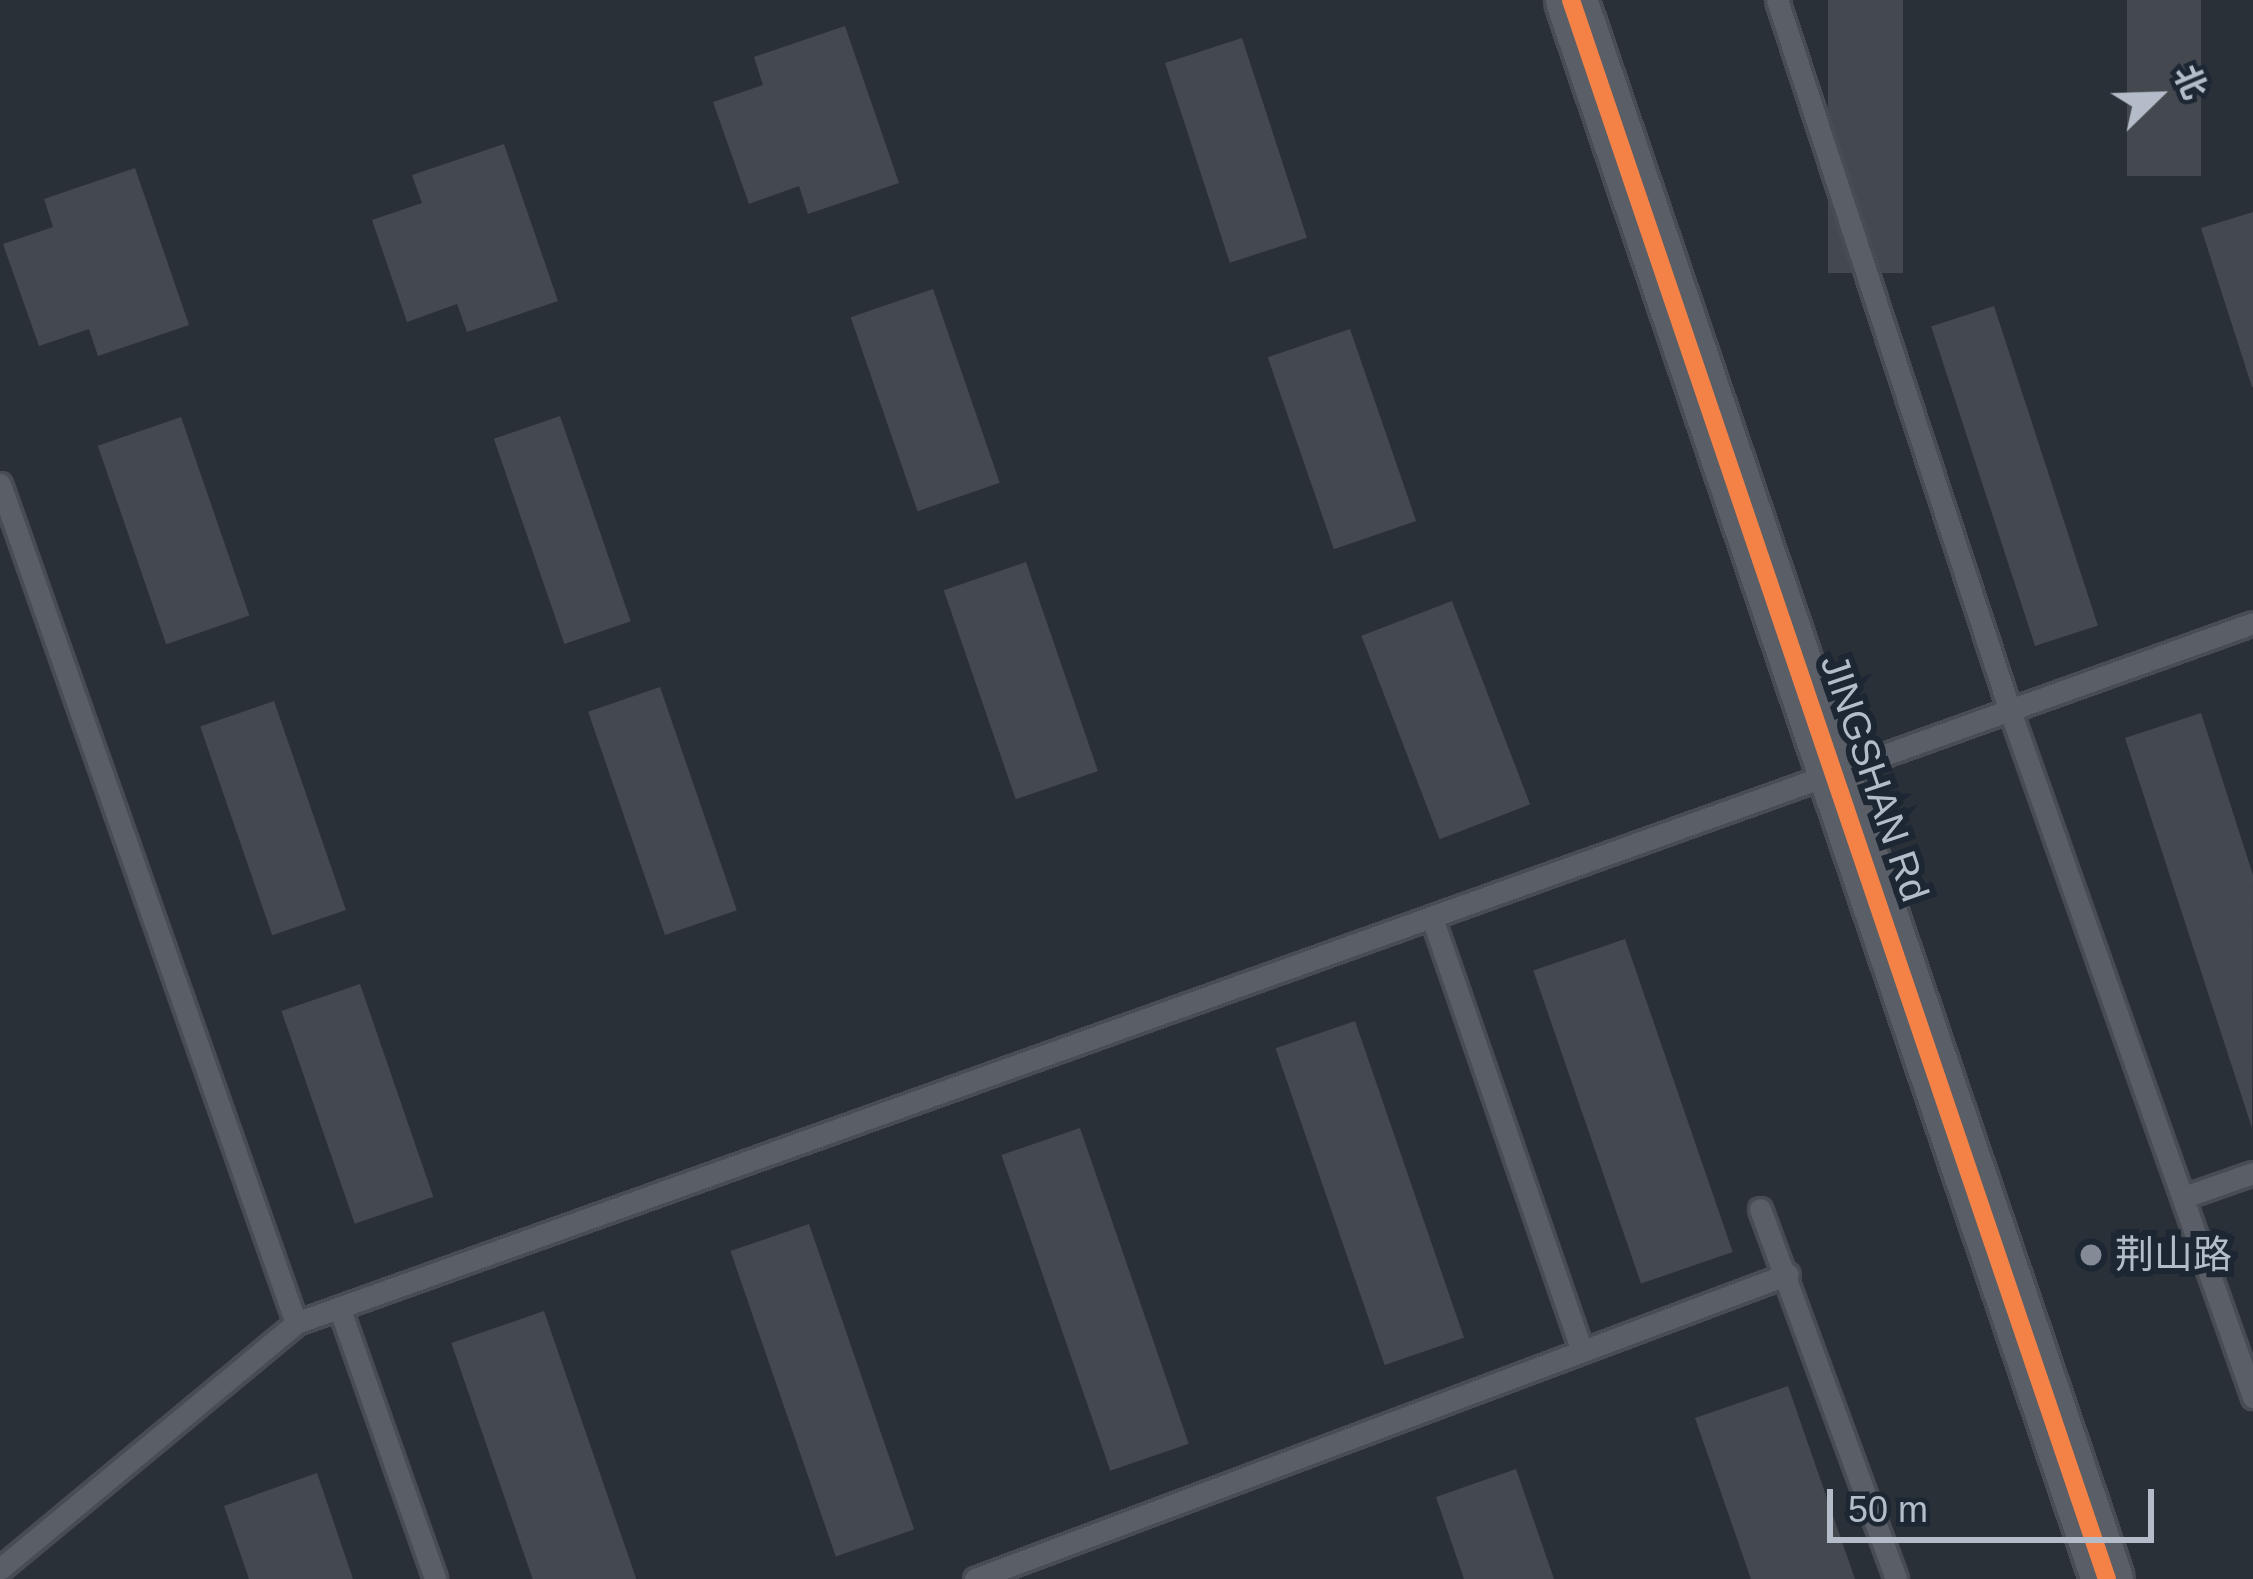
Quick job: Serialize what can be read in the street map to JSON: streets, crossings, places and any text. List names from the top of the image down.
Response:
{
  "streets": {
    "street": ["JINGSHAN Rd"]
  },
  "places": ["荆山路"],
  "scale_bar": "50 m",
  "north": "top right"
}
